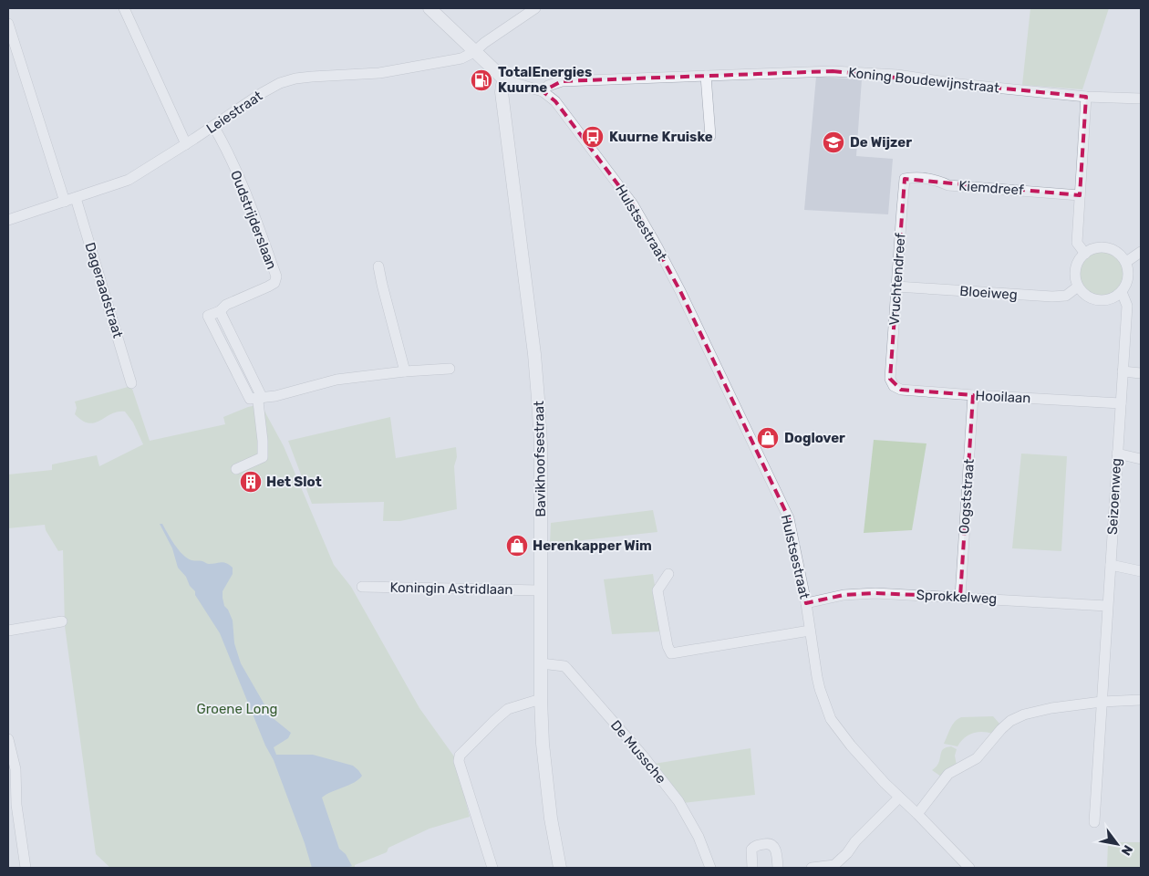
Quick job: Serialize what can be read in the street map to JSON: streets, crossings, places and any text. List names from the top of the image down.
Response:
{
  "streets": {
    "street": [
      "Koning Boudewijnstraat",
      "Leiestraat",
      "Kiemdreef",
      "Oudstrijderslaan",
      "Hulstsestraat",
      "Vruchtendreef",
      "Dageraadstraat",
      "Bloeiweg",
      "Hooilaan",
      "Bavikhoofsestraat",
      "Oogststraat",
      "Seizoenweg",
      "Koningin Astridlaan",
      "Sprokkelweg",
      "De Mussche"
    ]
  },
  "crossings": [
    ["Koning Boudewijnstraat", "Hulstsestraat"],
    ["Leiestraat", "Oudstrijderslaan"],
    ["Leiestraat", "Dageraadstraat"],
    ["Kiemdreef", "Vruchtendreef"],
    ["Hulstsestraat", "Sprokkelweg"],
    ["Vruchtendreef", "Bloeiweg"],
    ["Vruchtendreef", "Hooilaan"],
    ["Bloeiweg", "Seizoenweg"],
    ["Hooilaan", "Oogststraat"],
    ["Hooilaan", "Seizoenweg"],
    ["Bavikhoofsestraat", "Koningin Astridlaan"],
    ["Bavikhoofsestraat", "De Mussche"],
    ["Oogststraat", "Sprokkelweg"],
    ["Seizoenweg", "Sprokkelweg"]
  ],
  "parks": ["Groene Long"],
  "places": {
    "fuel station": ["TotalEnergies Kuurne"],
    "bus stop": ["Kuurne Kruiske"],
    "school or university": ["De Wijzer"],
    "shop": ["Doglover", "Herenkapper Wim"],
    "building": ["Het Slot"]
  },
  "north": "bottom right"
}
